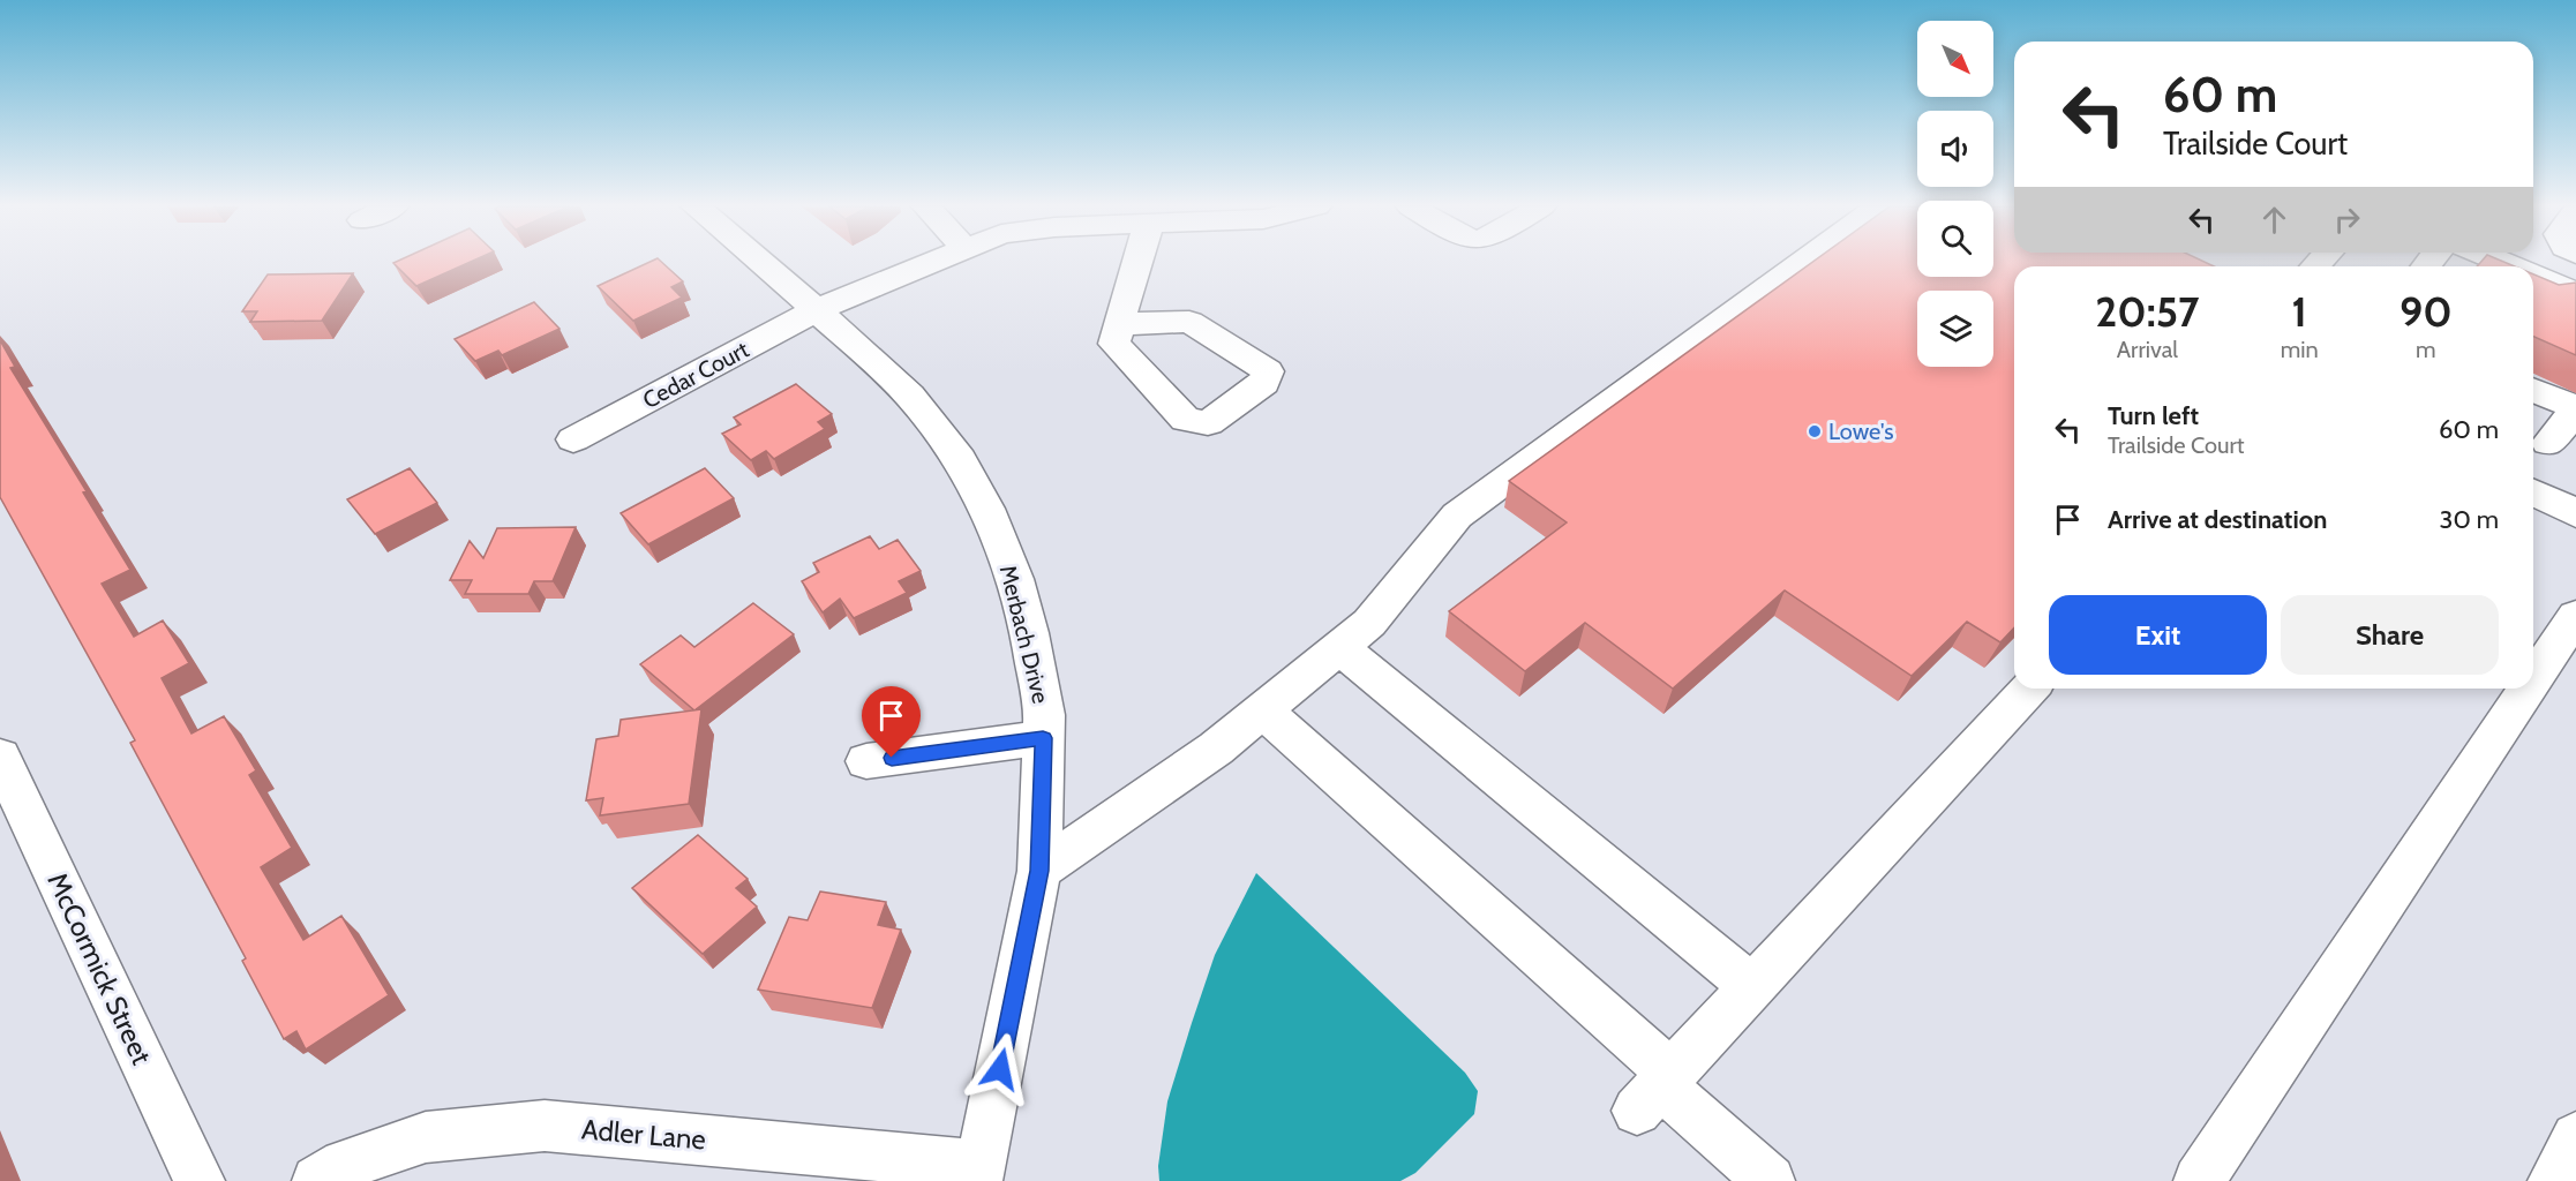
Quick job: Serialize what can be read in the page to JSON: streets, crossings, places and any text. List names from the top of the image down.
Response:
{
  "streets": {
    "street": [
      "Cedar Court",
      "Merbach Drive",
      "McCormick Street",
      "Adler Lane"
    ]
  },
  "crossings": [
    ["Cedar Court", "Merbach Drive"],
    ["Merbach Drive", "Adler Lane"]
  ],
  "places": ["Lowe's"],
  "north": "bottom right",
  "page": {
    "turn": ["60 m", "Trailside Court"],
    "eta": [
      "20:57",
      "Arrival",
      "1",
      "min",
      "90",
      "m"
    ],
    "list": [
      {
        "name": "Turn left",
        "note": "Trailside Court",
        "value": "60 m"
      },
      {
        "name": "Arrive at destination",
        "value": "30 m"
      }
    ],
    "buttons": ["Exit", "Share"]
  }
}
